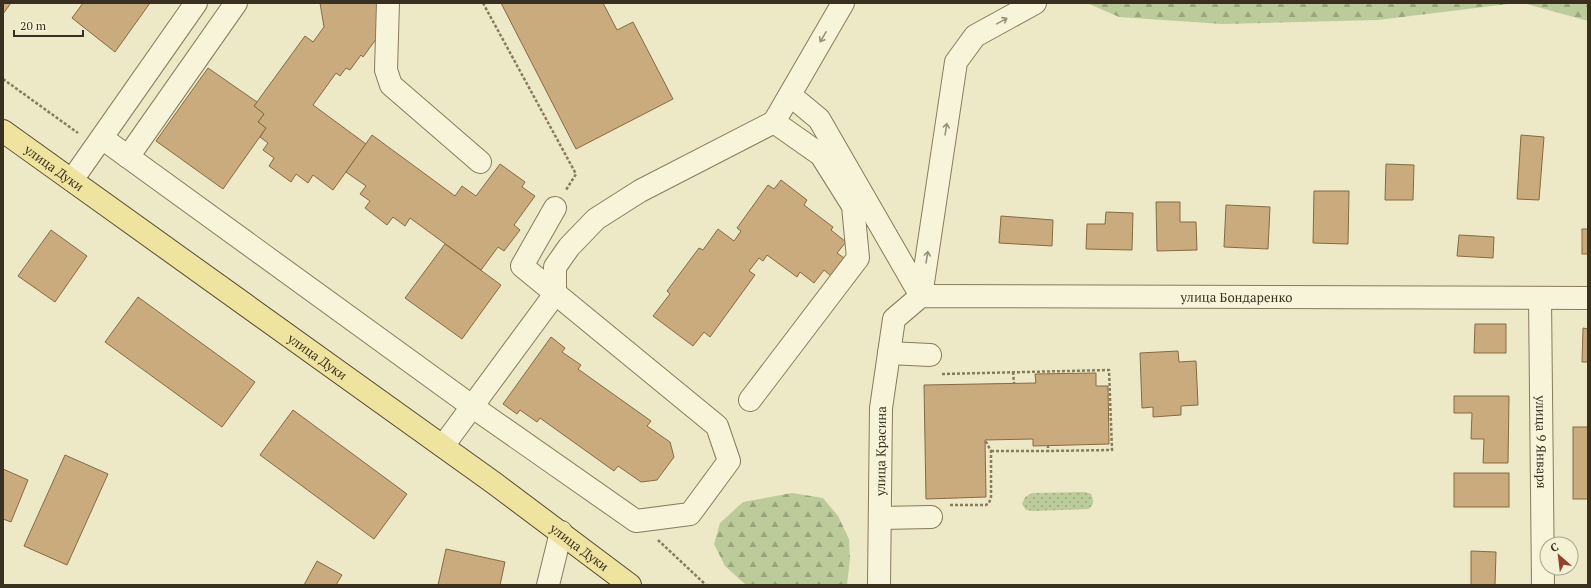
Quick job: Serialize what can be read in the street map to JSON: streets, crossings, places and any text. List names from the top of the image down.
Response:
{
  "streets": {
    "main road": ["улица Дуки"],
    "street": ["улица Бондаренко", "улица 9 Января", "улица Красина"]
  },
  "crossings": [
    ["улица Бондаренко", "улица 9 Января"],
    ["улица Бондаренко", "улица Красина"]
  ],
  "scale_bar": "20 m",
  "north": "top left"
}
